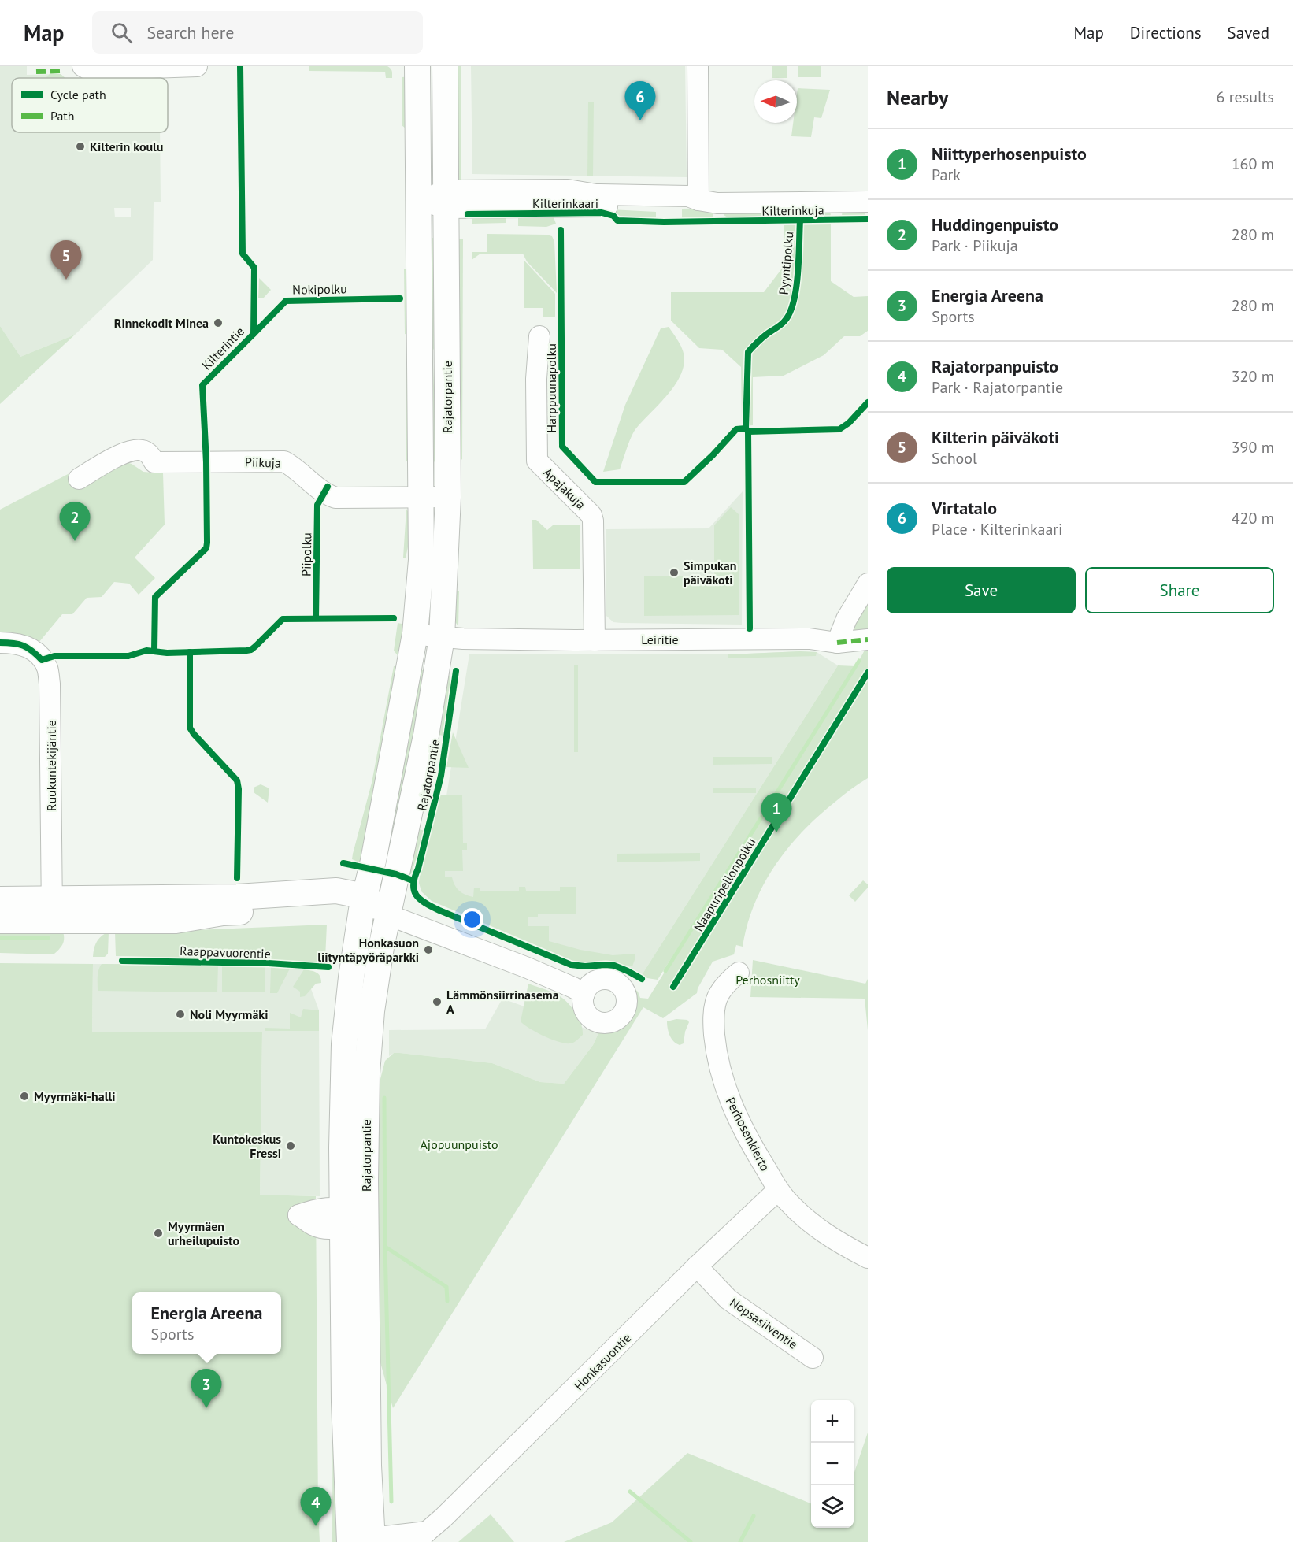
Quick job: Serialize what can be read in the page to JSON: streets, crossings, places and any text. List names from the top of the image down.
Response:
{
  "streets": {
    "main road": ["Rajatorpantie"],
    "street": [
      "Kilterinkaari",
      "Kilterinkuja",
      "Piikuja",
      "Apajakuja",
      "Leiritie",
      "Ruukuntekijäntie",
      "Perhosenkierto",
      "Nopsasiiventie",
      "Honkasuontie"
    ],
    "cycle path": [
      "Pyyntipolku",
      "Nokipolku",
      "Kilterintie",
      "Harppuunapolku",
      "Piipolku",
      "Naapuripellonpolku",
      "Raappavuorentie"
    ]
  },
  "crossings": [
    ["Kilterinkaari", "Kilterinkuja"],
    ["Kilterinkaari", "Rajatorpantie"],
    ["Rajatorpantie", "Piikuja"],
    ["Rajatorpantie", "Leiritie"],
    ["Rajatorpantie", "Honkasuontie"],
    ["Apajakuja", "Leiritie"],
    ["Perhosenkierto", "Honkasuontie"],
    ["Nopsasiiventie", "Honkasuontie"]
  ],
  "parks": ["Perhosniitty", "Ajopuunpuisto"],
  "places": [
    "Kilterin koulu",
    "Rinnekodit Minea",
    "Simpukan päiväkoti",
    "Honkasuon liityntäpyöräparkki",
    "Lämmönsiirrinasema A",
    "Noli Myyrmäki",
    "Myyrmäki-halli",
    "Kuntokeskus Fressi",
    "Myyrmäen urheilupuisto"
  ],
  "legend": ["Cycle path", "Path"],
  "north": "left",
  "page": {
    "header": "Map",
    "search": "Search here",
    "nav": ["Map", "Directions", "Saved"],
    "heading": ["Nearby", "6 results"],
    "pins": [
      "6",
      "5",
      "2",
      "1",
      "3",
      "4"
    ],
    "list": [
      {
        "mark": "1",
        "name": "Niittyperhosenpuisto",
        "note": "Park",
        "value": "160 m"
      },
      {
        "mark": "2",
        "name": "Huddingenpuisto",
        "note": "Park · Piikuja",
        "value": "280 m"
      },
      {
        "mark": "3",
        "name": "Energia Areena",
        "note": "Sports",
        "value": "280 m"
      },
      {
        "mark": "4",
        "name": "Rajatorpanpuisto",
        "note": "Park · Rajatorpantie",
        "value": "320 m"
      },
      {
        "mark": "5",
        "name": "Kilterin päiväkoti",
        "note": "School",
        "value": "390 m"
      },
      {
        "mark": "6",
        "name": "Virtatalo",
        "note": "Place · Kilterinkaari",
        "value": "420 m"
      }
    ],
    "buttons": ["Save", "Share"],
    "popup": ["Energia Areena", "Sports"],
    "map_buttons": ["+", "−"]
  }
}
